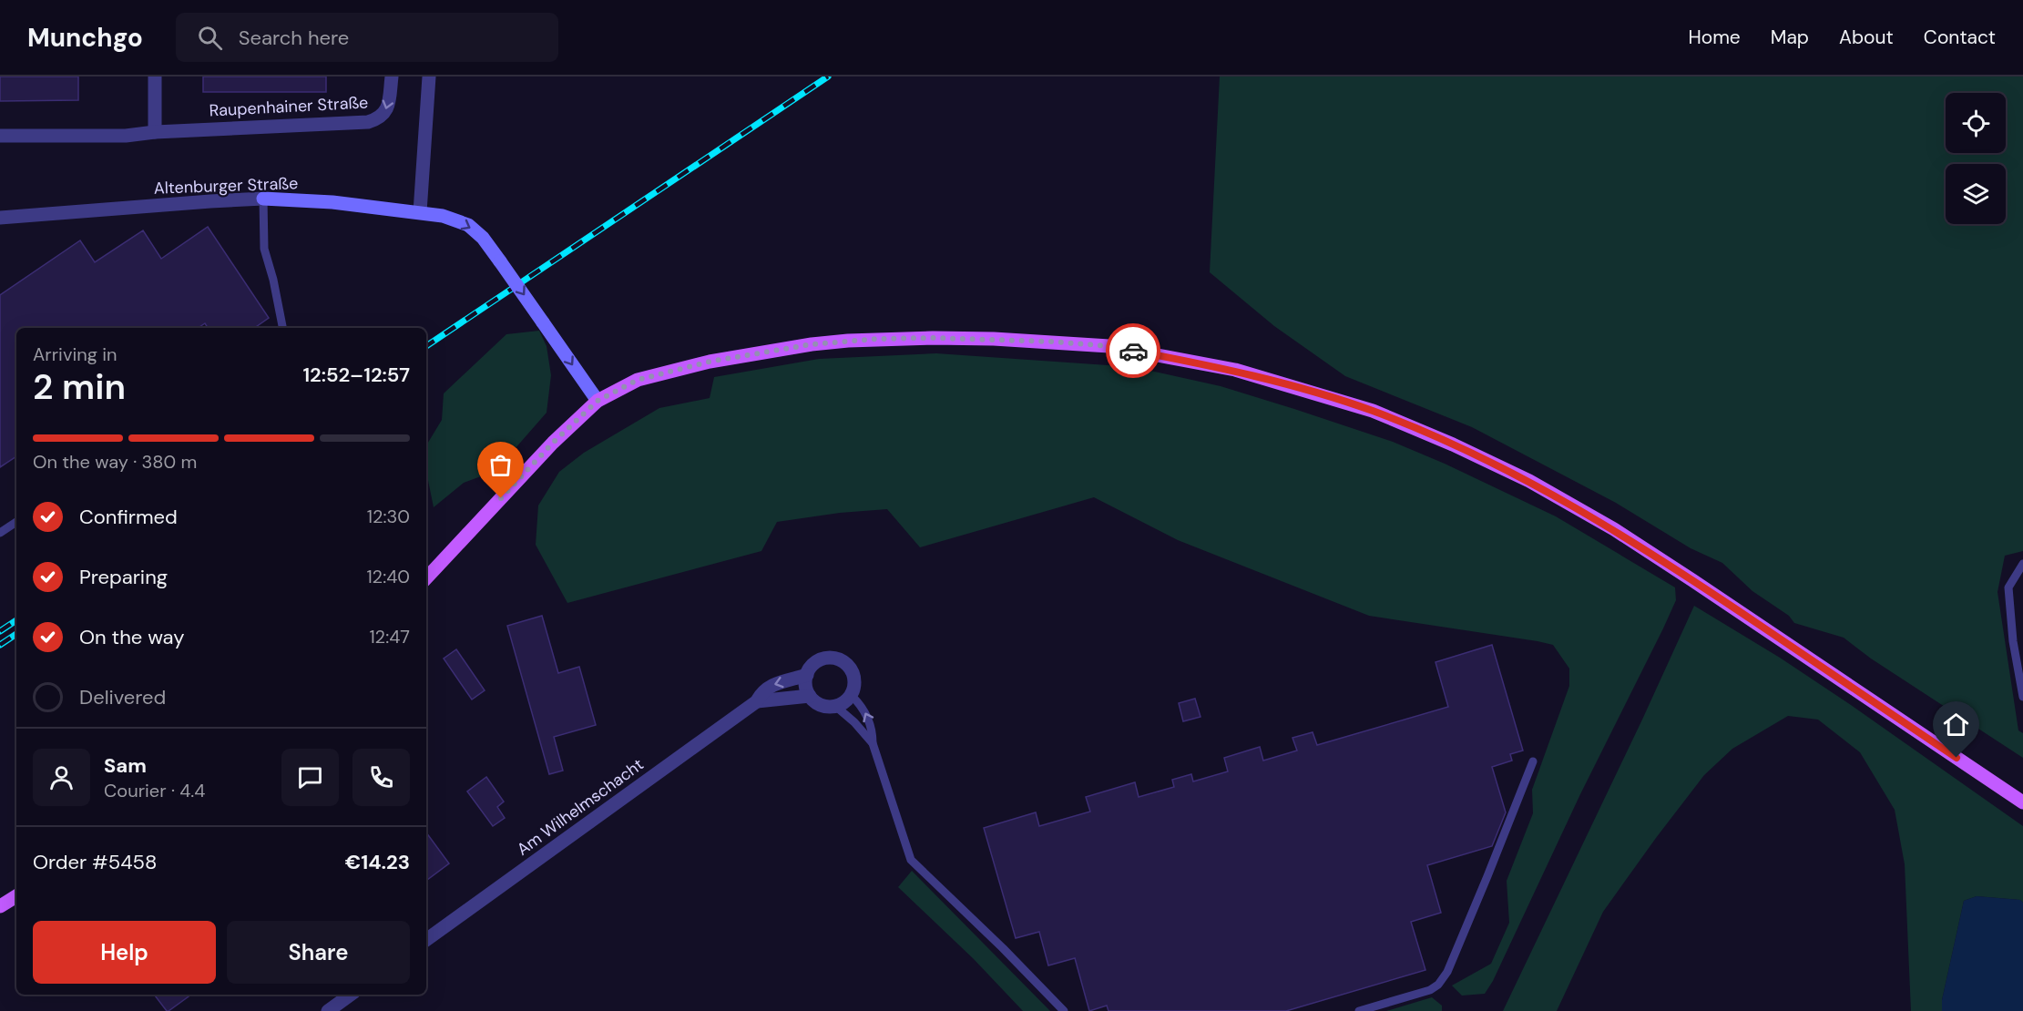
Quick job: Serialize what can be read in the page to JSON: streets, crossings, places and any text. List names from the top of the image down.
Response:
{
  "streets": {
    "street": ["Raupenhainer Straße", "Altenburger Straße", "Am Wilhelmschacht"]
  },
  "one_way": ["Raupenhainer Straße", "Altenburger Straße"],
  "page": {
    "header": "Munchgo",
    "search": "Search here",
    "nav": [
      "Home",
      "Map",
      "About",
      "Contact"
    ],
    "heading": ["2 min", "Arriving in", "12:52–12:57"],
    "panel": [
      "Sam",
      "Courier · 4.4",
      "Order #5458",
      "€14.23"
    ],
    "bar": "On the way · 380 m",
    "list": [
      ["Confirmed", "12:30"],
      ["Preparing", "12:40"],
      ["On the way", "12:47"],
      "Delivered"
    ],
    "buttons": ["Help", "Share"]
  }
}
